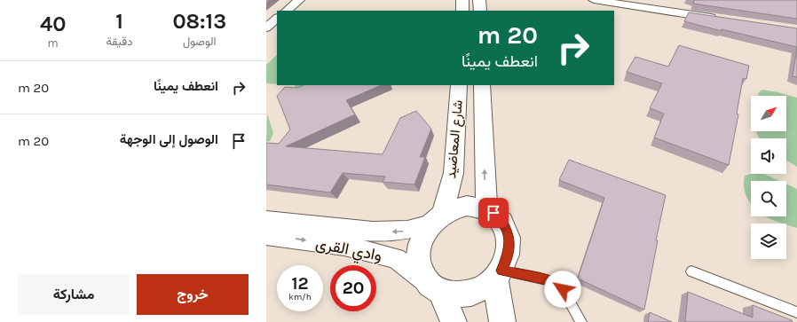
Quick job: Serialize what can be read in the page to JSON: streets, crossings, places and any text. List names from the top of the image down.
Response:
{
  "streets": {
    "street": ["شارع المعاضيد", "وادي القرى"]
  },
  "crossings": [
    ["شارع المعاضيد", "وادي القرى"]
  ],
  "north": "top right",
  "page": {
    "eta": [
      "08:13",
      "الوصول",
      "1",
      "دقيقة",
      "40",
      "m"
    ],
    "turn": ["20 m", "انعطف يمينًا"],
    "list": [
      {
        "name": "انعطف يمينًا",
        "value": "20 m"
      },
      {
        "name": "الوصول إلى الوجهة",
        "value": "20 m"
      }
    ],
    "speed": "12 km/h",
    "limit": "20",
    "buttons": ["خروج", "مشاركة"]
  }
}
